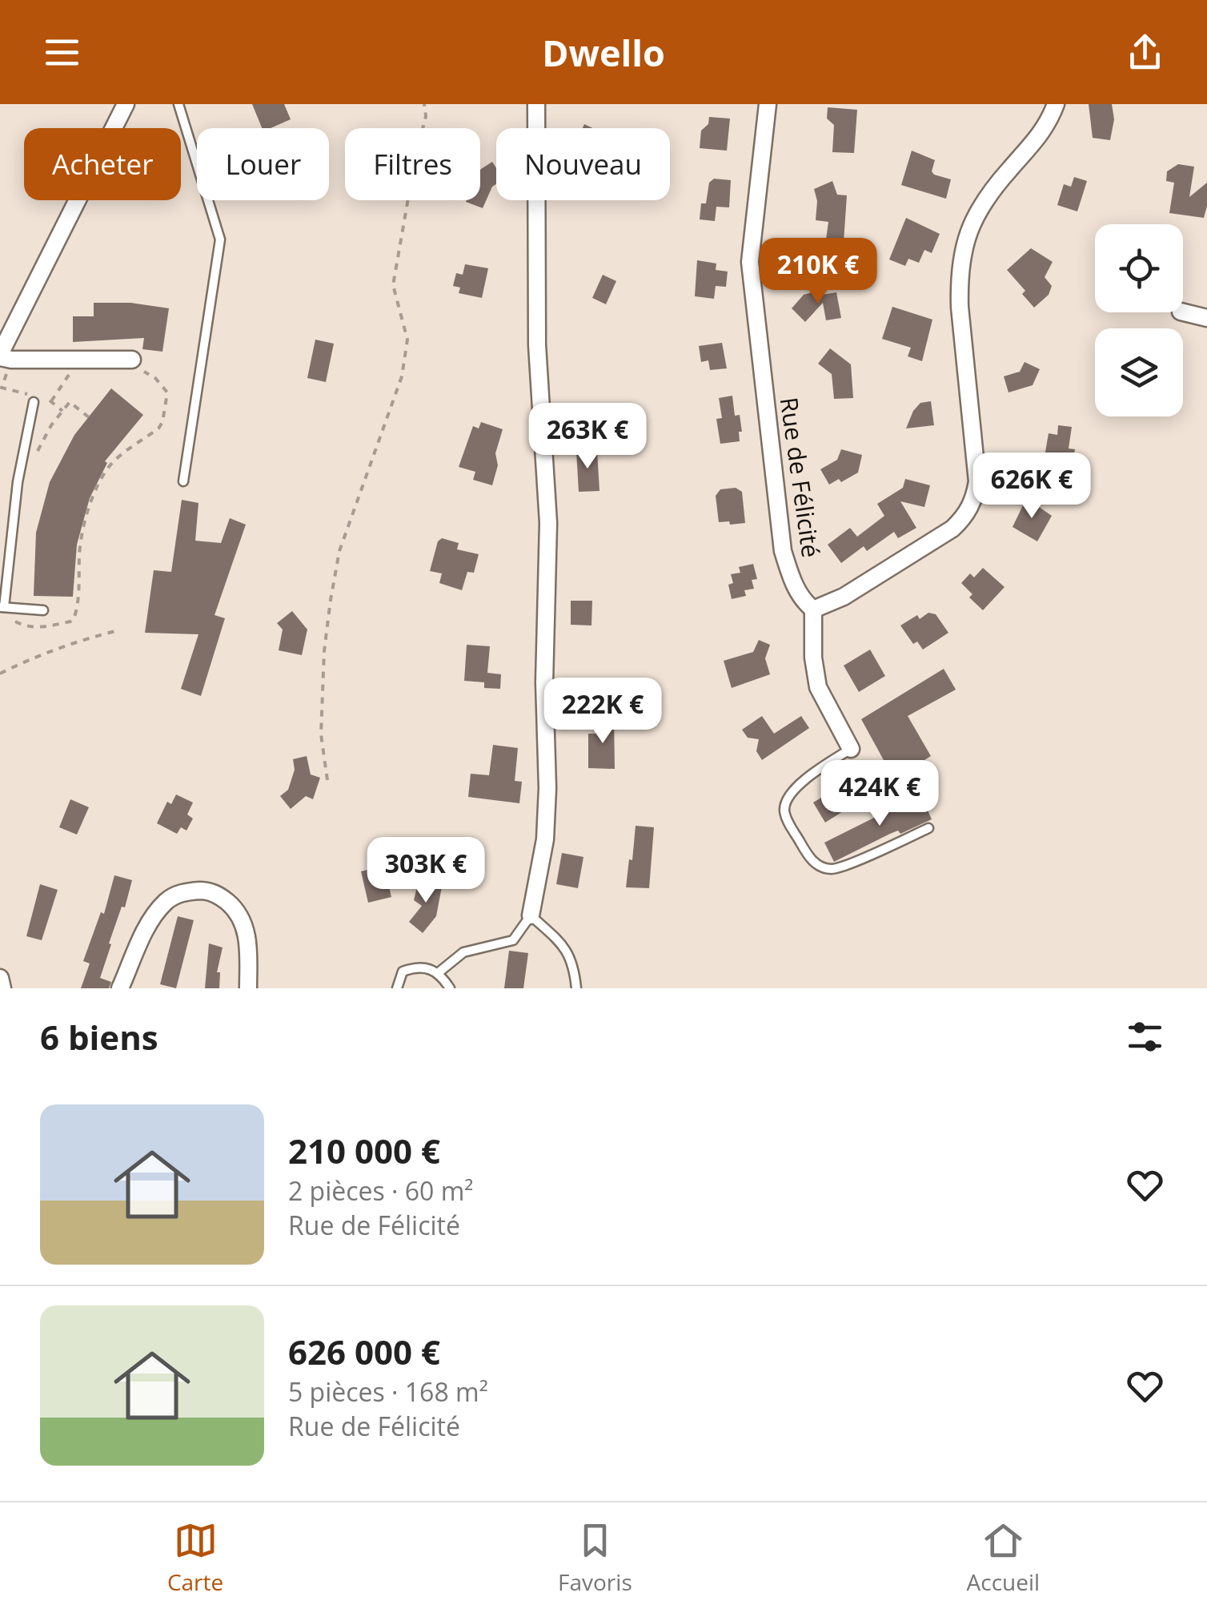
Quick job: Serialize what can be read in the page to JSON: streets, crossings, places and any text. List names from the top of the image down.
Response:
{
  "streets": {
    "street": ["Rue de Félicité"]
  },
  "page": {
    "header": "Dwello",
    "chip": [
      "Acheter",
      "Louer",
      "Filtres",
      "Nouveau"
    ],
    "price": [
      "210K €",
      "263K €",
      "626K €",
      "222K €",
      "424K €",
      "303K €"
    ],
    "heading": "6 biens",
    "list": [
      {
        "name": "210 000 €",
        "note": "2 pièces · 60 m² · Rue de Félicité"
      },
      {
        "name": "626 000 €",
        "note": "5 pièces · 168 m² · Rue de Félicité"
      }
    ],
    "tabs": ["Carte", "Favoris", "Accueil"]
  }
}
